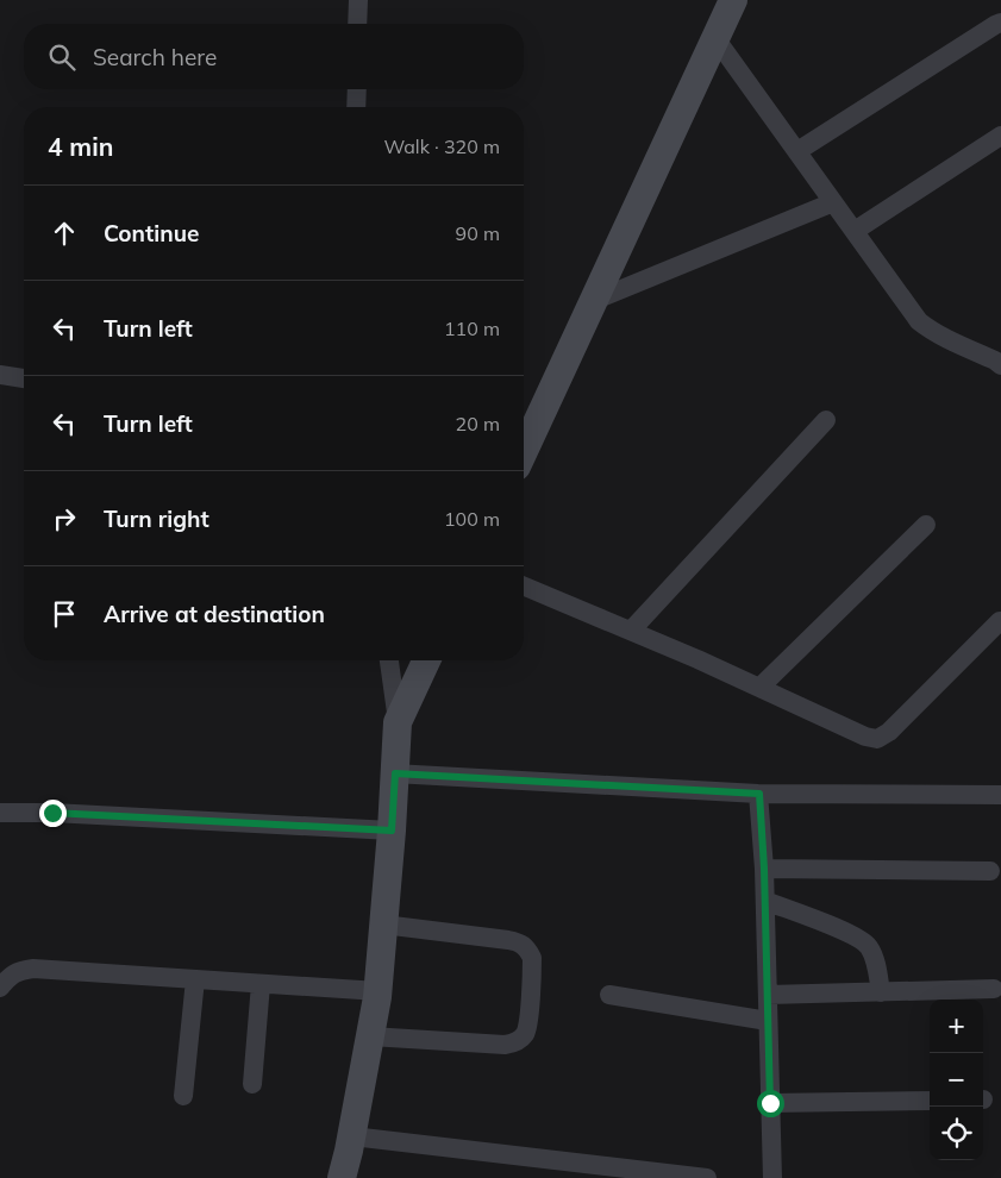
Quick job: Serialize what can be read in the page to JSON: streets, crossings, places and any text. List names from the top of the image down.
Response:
{
  "page": {
    "search": "Search here",
    "heading": ["4 min", "Walk · 320 m"],
    "list": [
      ["Continue", "90 m"],
      ["Turn left", "110 m"],
      ["Turn left", "20 m"],
      ["Turn right", "100 m"],
      "Arrive at destination"
    ],
    "map_buttons": ["+", "−"]
  }
}
